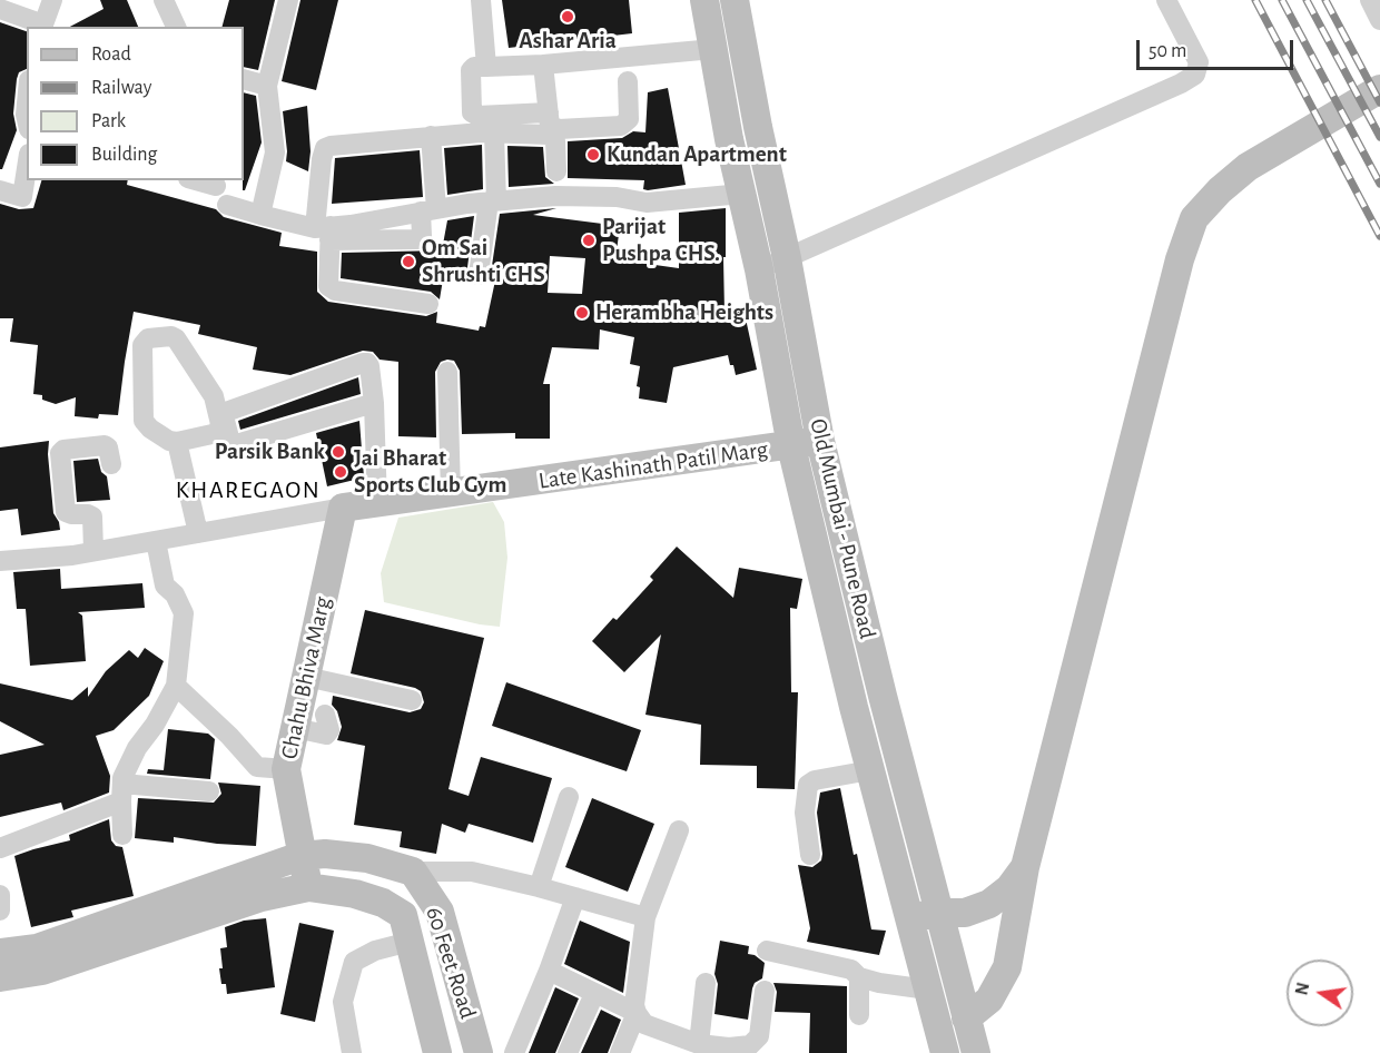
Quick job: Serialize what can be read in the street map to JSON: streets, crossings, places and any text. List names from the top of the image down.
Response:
{
  "streets": {
    "street": [
      "Late Kashinath Patil Marg",
      "Old Mumbai - Pune Road",
      "Chahu Bhiva Marg",
      "60 Feet Road"
    ]
  },
  "crossings": [
    ["Late Kashinath Patil Marg", "Old Mumbai - Pune Road"],
    ["Late Kashinath Patil Marg", "Chahu Bhiva Marg"],
    ["Chahu Bhiva Marg", "60 Feet Road"]
  ],
  "districts": ["KHAREGAON"],
  "places": [
    "Ashar Aria",
    "Kundan Apartment",
    "Parijat Pushpa CHS.",
    "Om Sai Shrushti CHS",
    "Herambha Heights",
    "Parsik Bank",
    "Jai Bharat Sports Club Gym"
  ],
  "legend": [
    "Road",
    "Railway",
    "Park",
    "Building"
  ],
  "scale_bar": "50 m",
  "north": "left"
}
